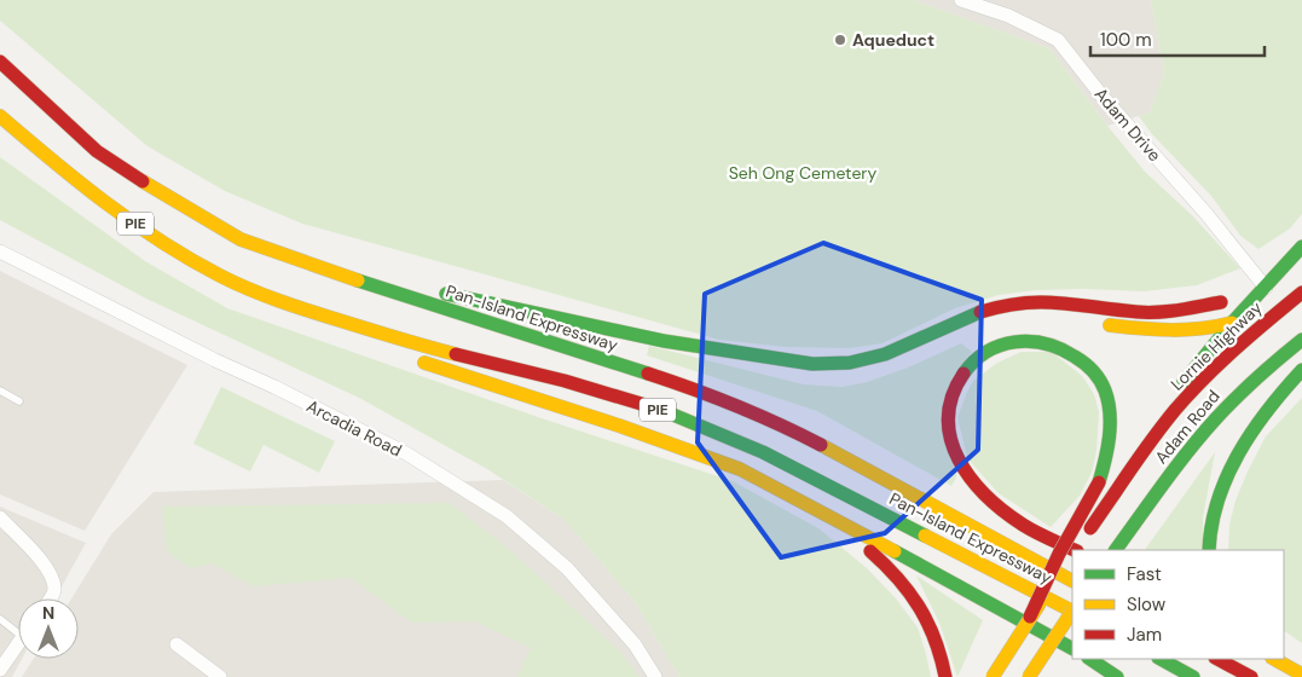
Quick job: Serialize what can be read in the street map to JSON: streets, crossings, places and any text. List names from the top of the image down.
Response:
{
  "streets": {
    "highway": [
      "PIE",
      "Pan-Island Expressway",
      "Lornie Highway",
      "Adam Road"
    ],
    "street": ["Adam Drive", "Arcadia Road"]
  },
  "crossings": [
    ["Lornie Highway", "Adam Road"]
  ],
  "parks": ["Seh Ong Cemetery"],
  "places": ["Aqueduct"],
  "legend": ["Fast", "Slow", "Jam"],
  "scale_bar": "100 m",
  "north": "top"
}
